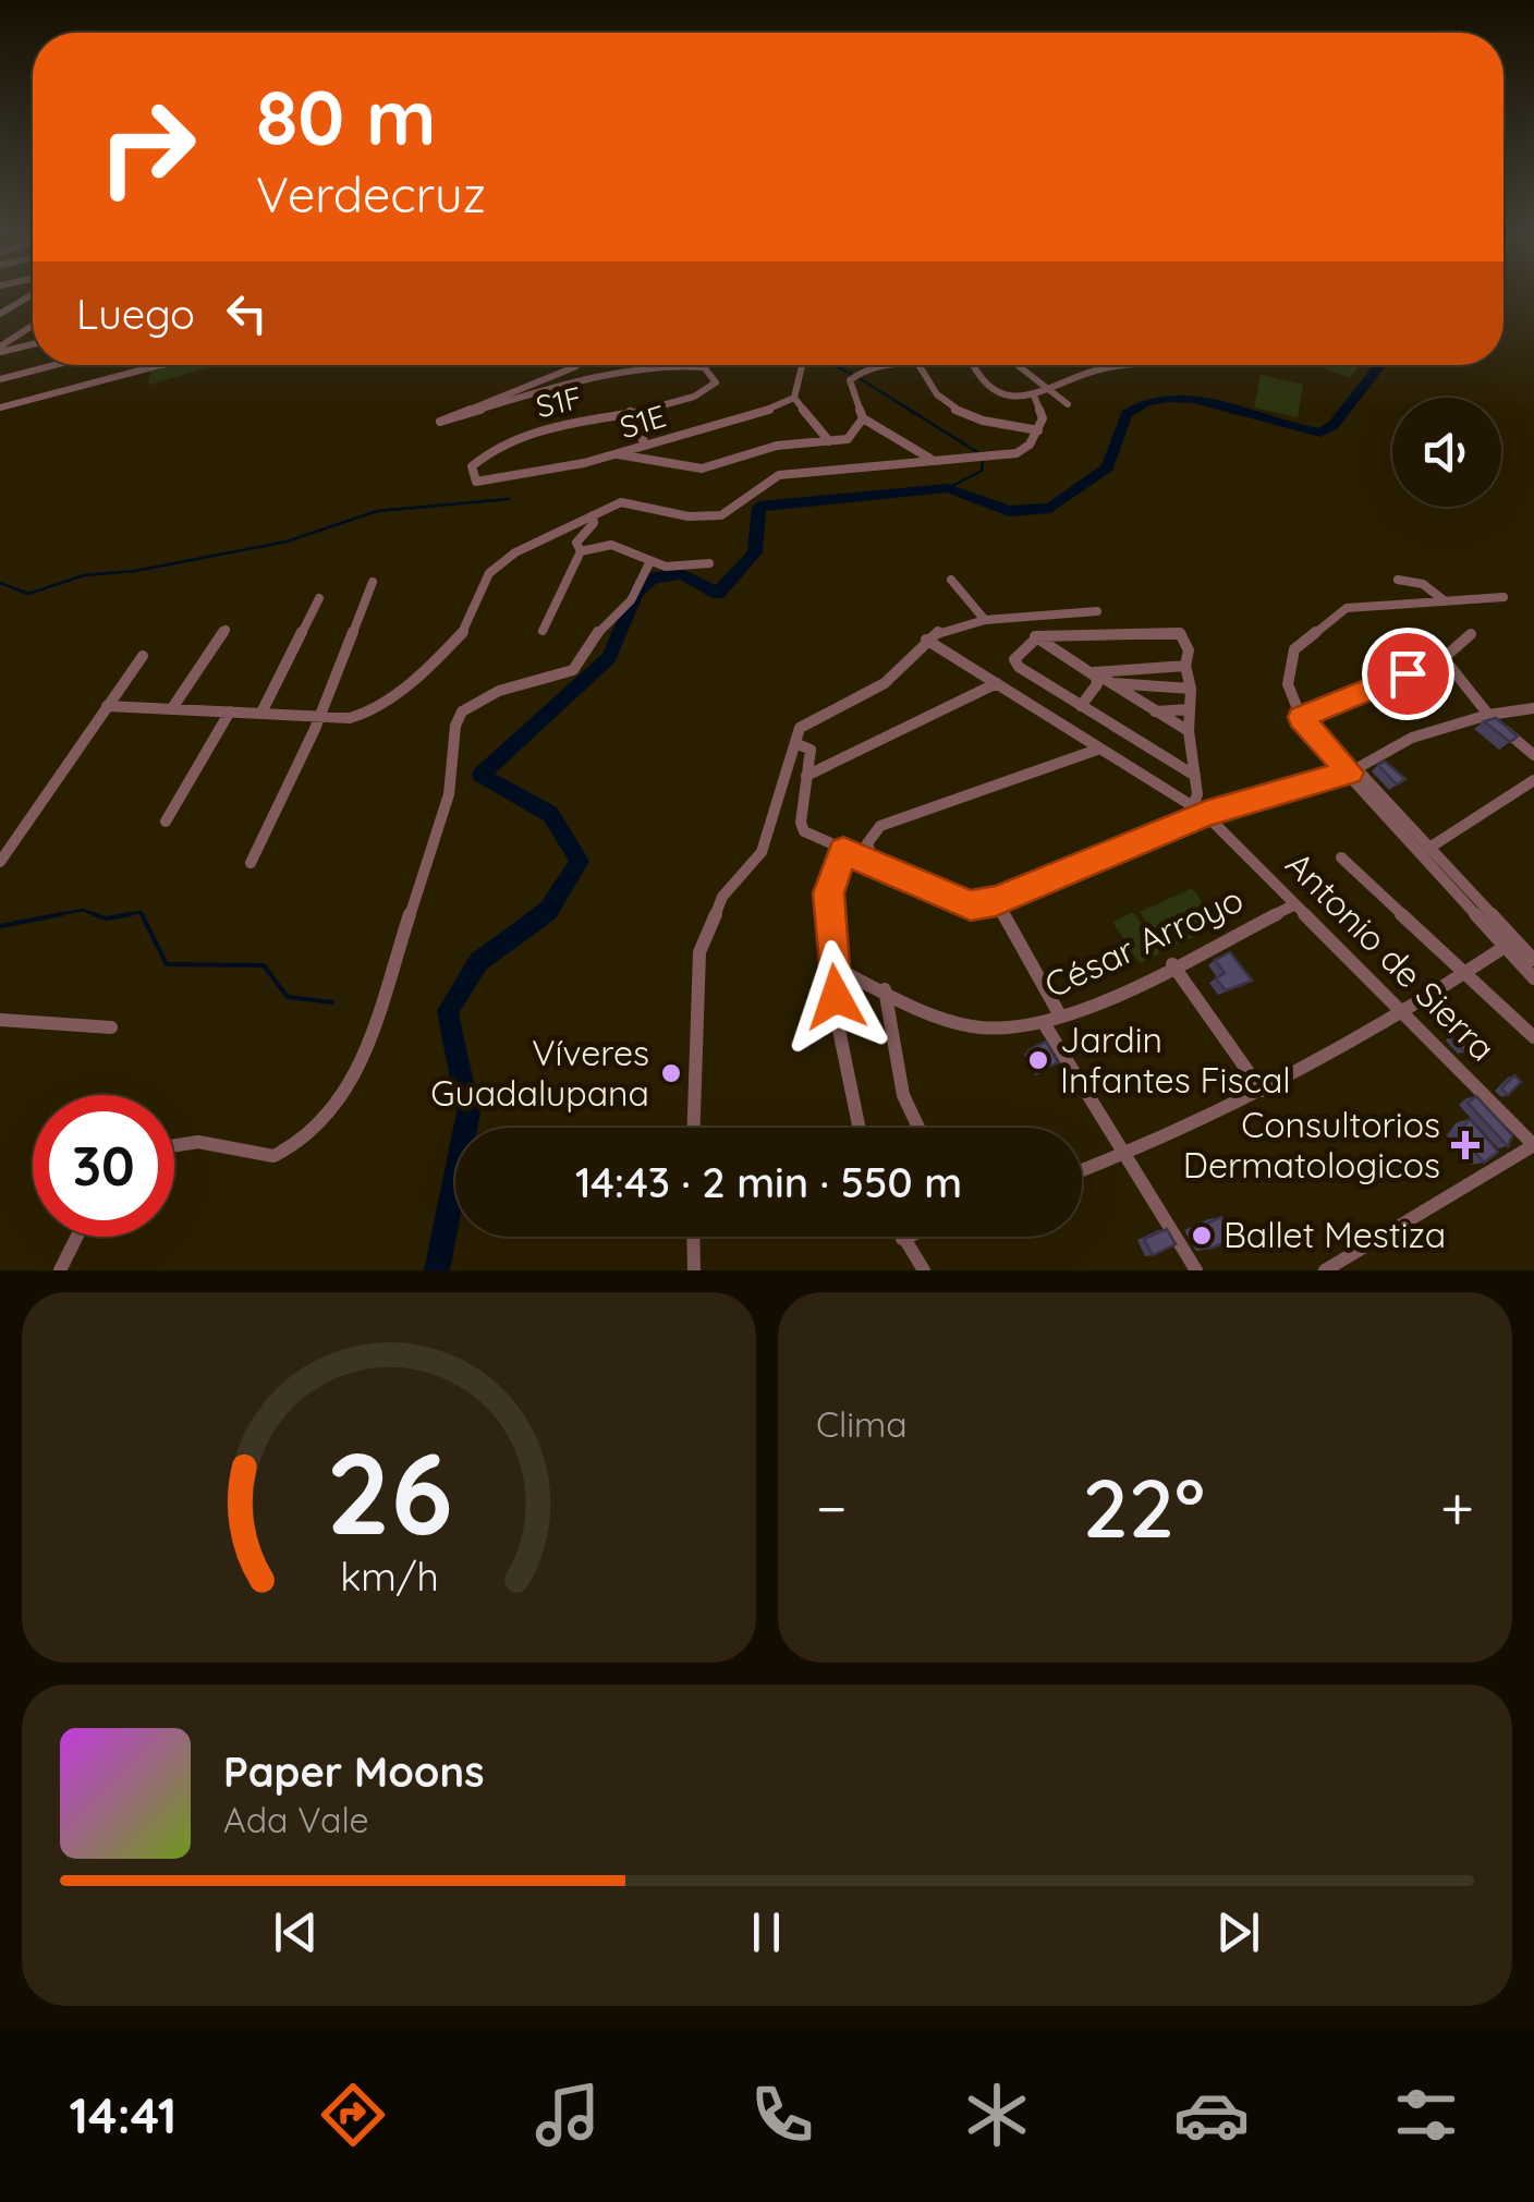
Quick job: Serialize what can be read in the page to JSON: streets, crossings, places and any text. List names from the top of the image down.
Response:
{
  "streets": {
    "street": [
      "S1F",
      "S1E",
      "César Arroyo",
      "Antonio de Sierra"
    ]
  },
  "crossings": [
    ["S1F", "S1E"],
    ["César Arroyo", "Antonio de Sierra"]
  ],
  "places": {
    "other": ["Jardin Infantes Fiscal", "Víveres Guadalupana", "Ballet Mestiza"],
    "health": ["Consultorios Dermatologicos"]
  },
  "page": {
    "turn": ["80 m", "Verdecruz"],
    "then": "Luego",
    "limit": "30",
    "trip": "14:43 · 2 min · 550 m",
    "tile": "Clima",
    "heat": ["−", "22°", "+"],
    "song": ["Paper Moons", "Ada Vale"],
    "tabs": "14:41",
    "gauge": ["26", "km/h"]
  }
}
